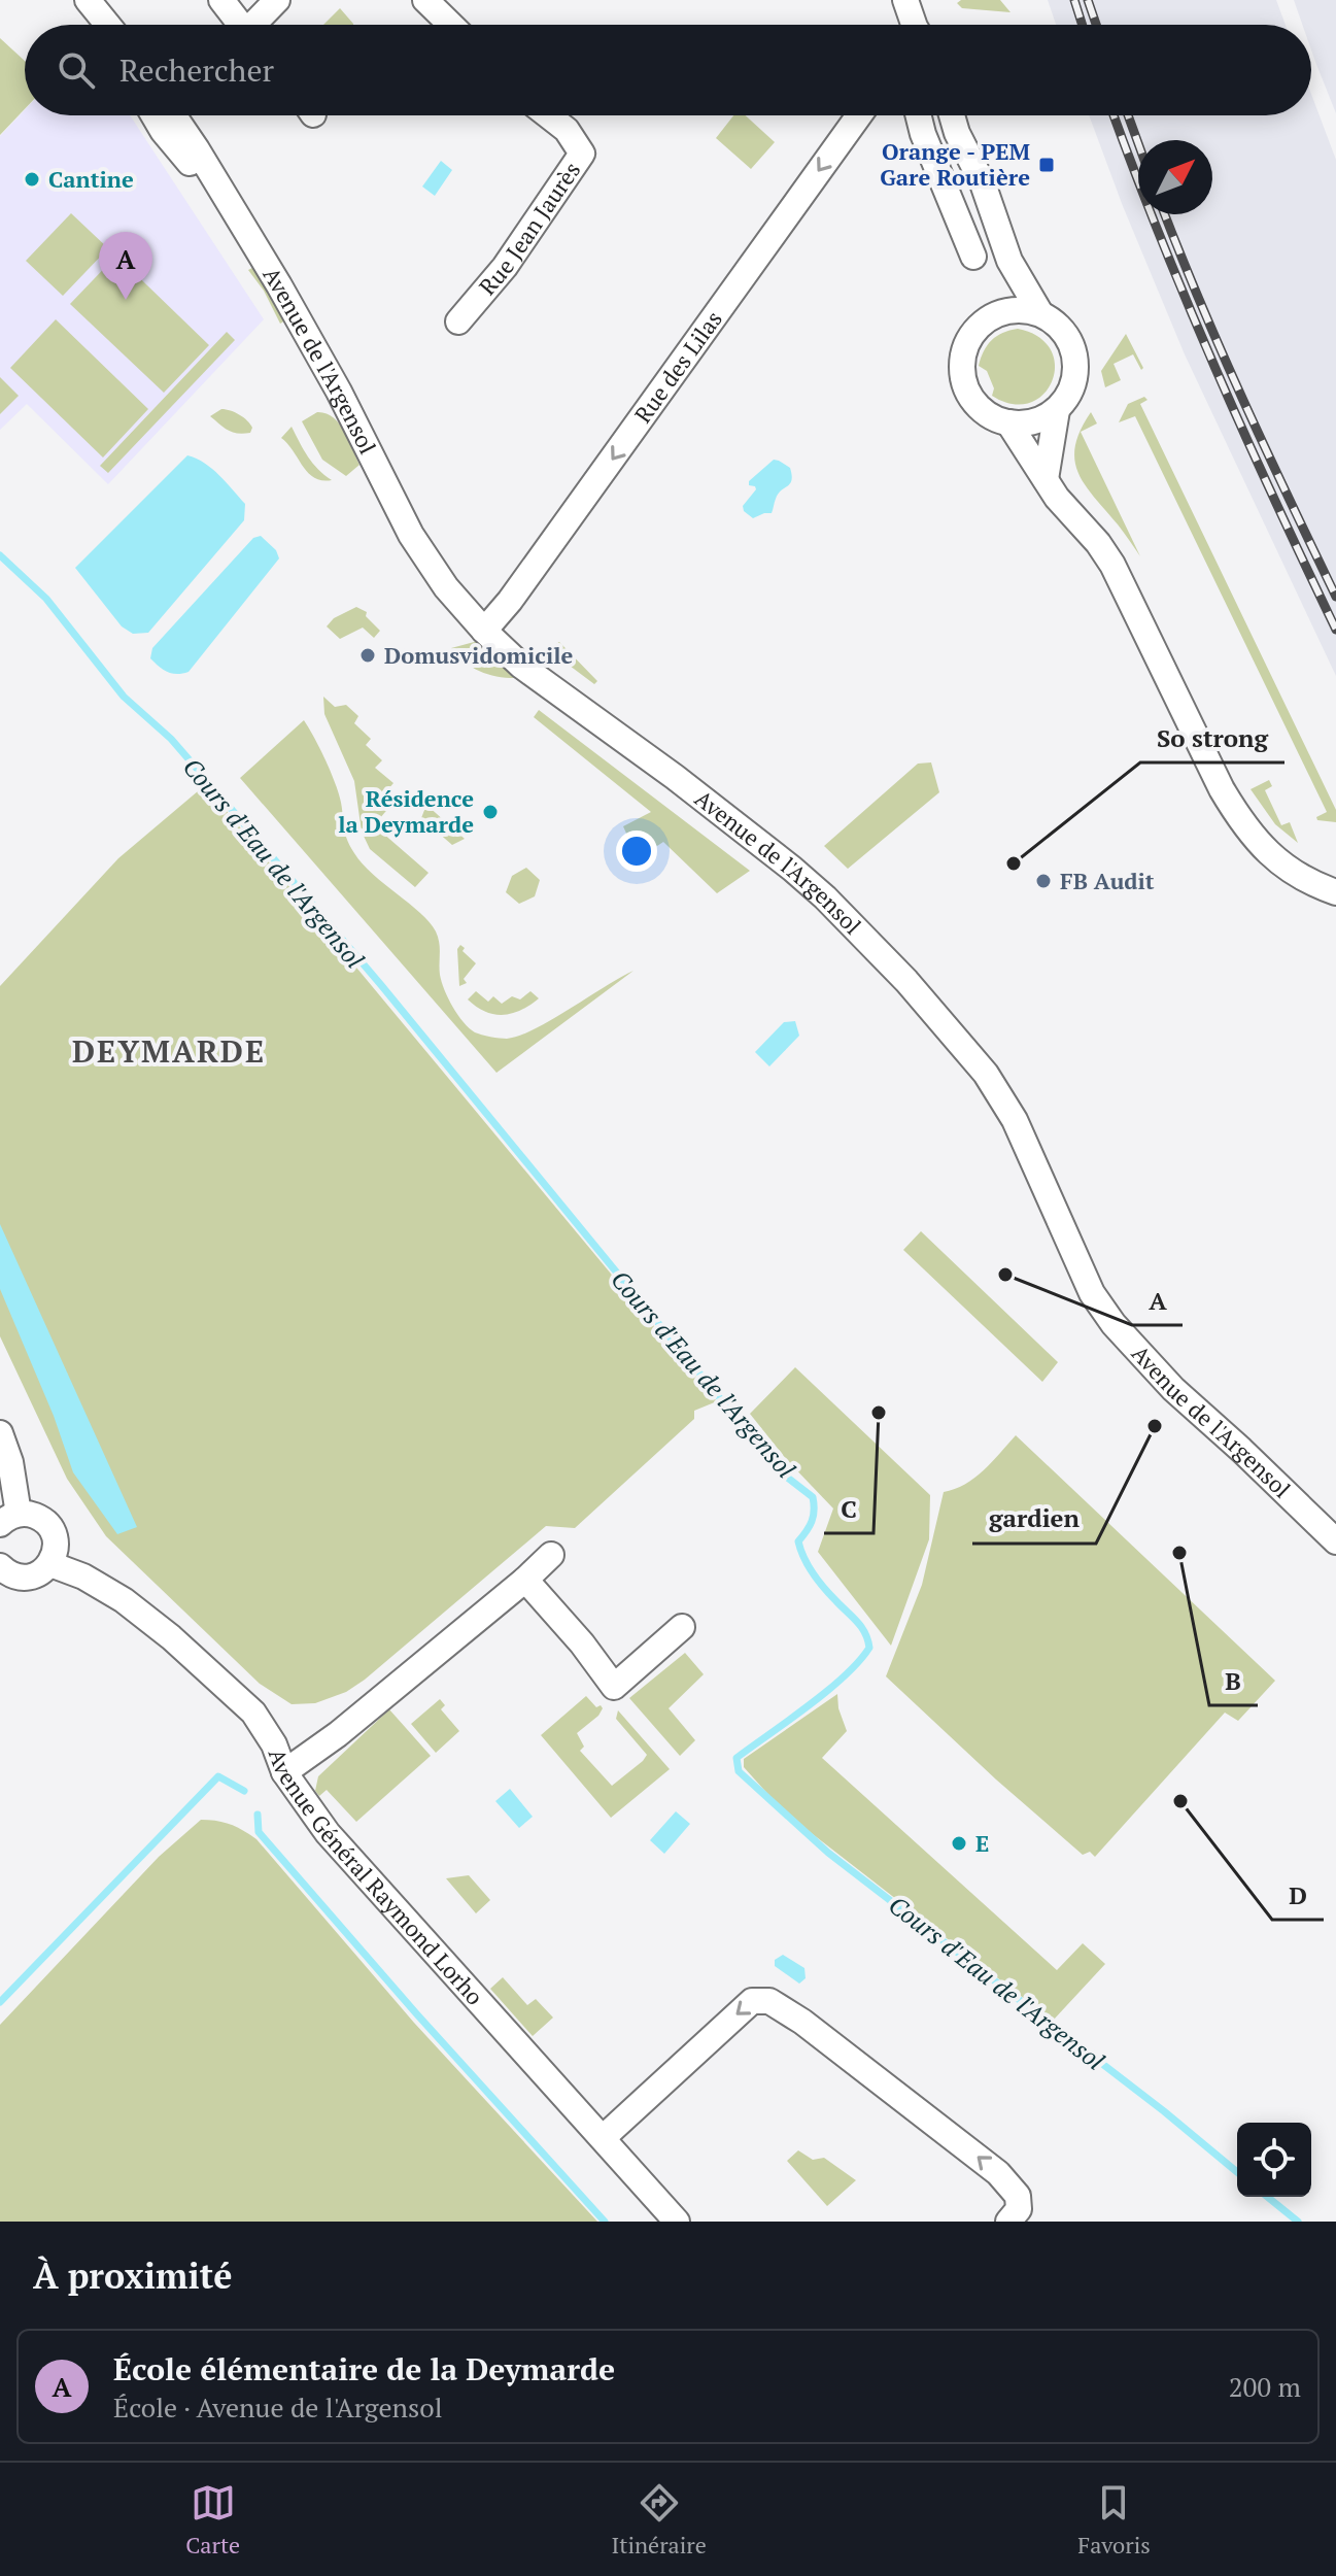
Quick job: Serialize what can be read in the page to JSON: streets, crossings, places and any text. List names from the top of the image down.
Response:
{
  "streets": {
    "street": [
      "Rue Jean Jaurès",
      "Avenue de l'Argensol",
      "Rue des Lilas",
      "Avenue Général Raymond Lorho"
    ]
  },
  "crossings": [
    ["Avenue de l'Argensol", "Rue des Lilas"]
  ],
  "one_way": ["Rue des Lilas"],
  "districts": ["DEYMARDE"],
  "water": ["Cours d'Eau de l'Argensol"],
  "places": {
    "transit": ["Orange - PEM Gare Routière"],
    "other": [
      "Cantine",
      "Domusvidomicile",
      "Résidence la Deymarde",
      "So strong",
      "FB Audit",
      "A",
      "C",
      "gardien",
      "B",
      "D",
      "E"
    ]
  },
  "north": "top right",
  "page": {
    "search": "Rechercher",
    "pins": "A",
    "heading": "À proximité",
    "list": [
      {
        "mark": "A",
        "name": "École élémentaire de la Deymarde",
        "note": "École · Avenue de l'Argensol",
        "value": "200 m"
      }
    ],
    "nav": ["Carte", "Itinéraire", "Favoris"]
  }
}
